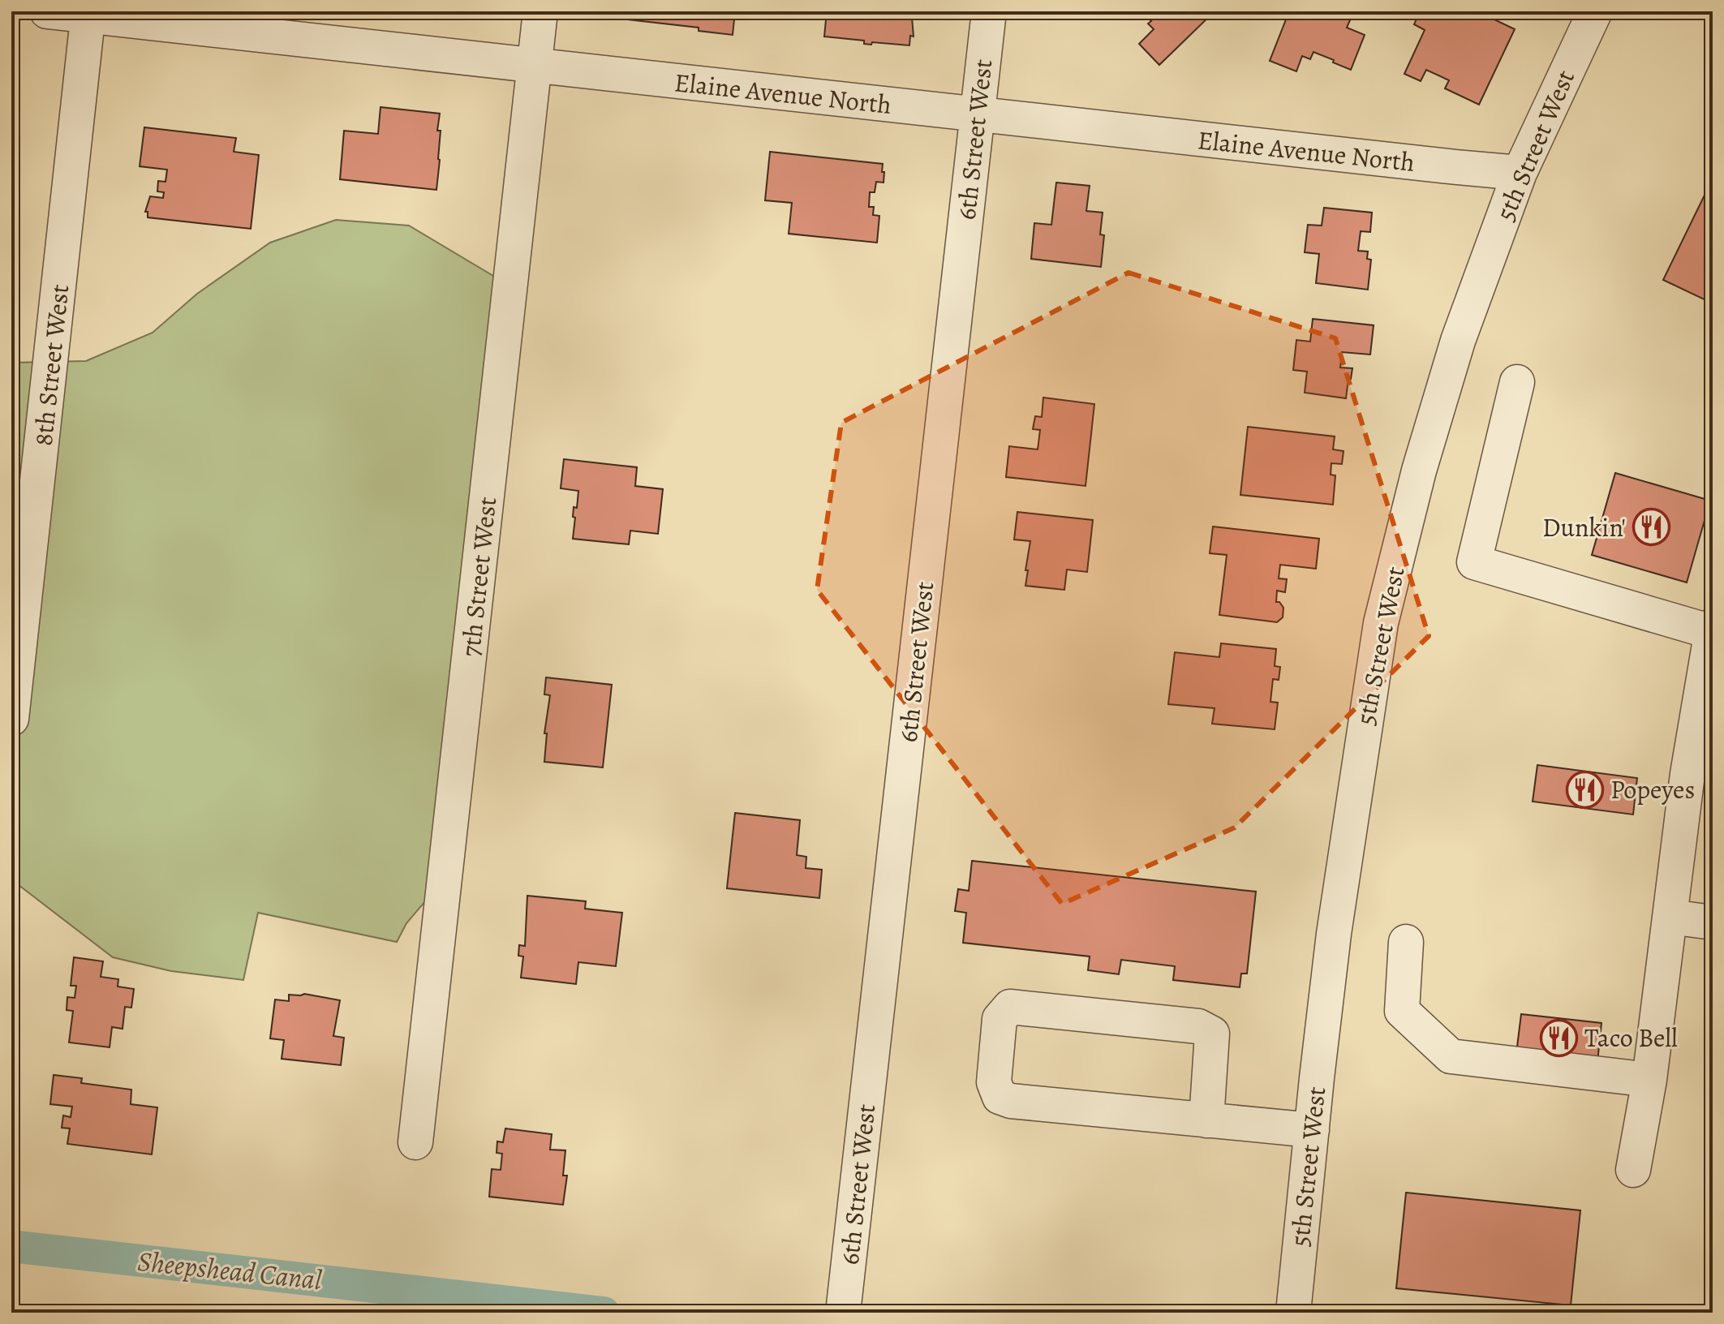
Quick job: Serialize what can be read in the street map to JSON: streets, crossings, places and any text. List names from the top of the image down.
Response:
{
  "streets": {
    "street": [
      "Elaine Avenue North",
      "6th Street West",
      "5th Street West",
      "8th Street West",
      "7th Street West"
    ]
  },
  "crossings": [
    ["Elaine Avenue North", "6th Street West"],
    ["Elaine Avenue North", "5th Street West"],
    ["Elaine Avenue North", "8th Street West"],
    ["Elaine Avenue North", "7th Street West"]
  ],
  "water": ["Sheepshead Canal"],
  "places": {
    "restaurant": ["Dunkin'", "Popeyes", "Taco Bell"]
  }
}
